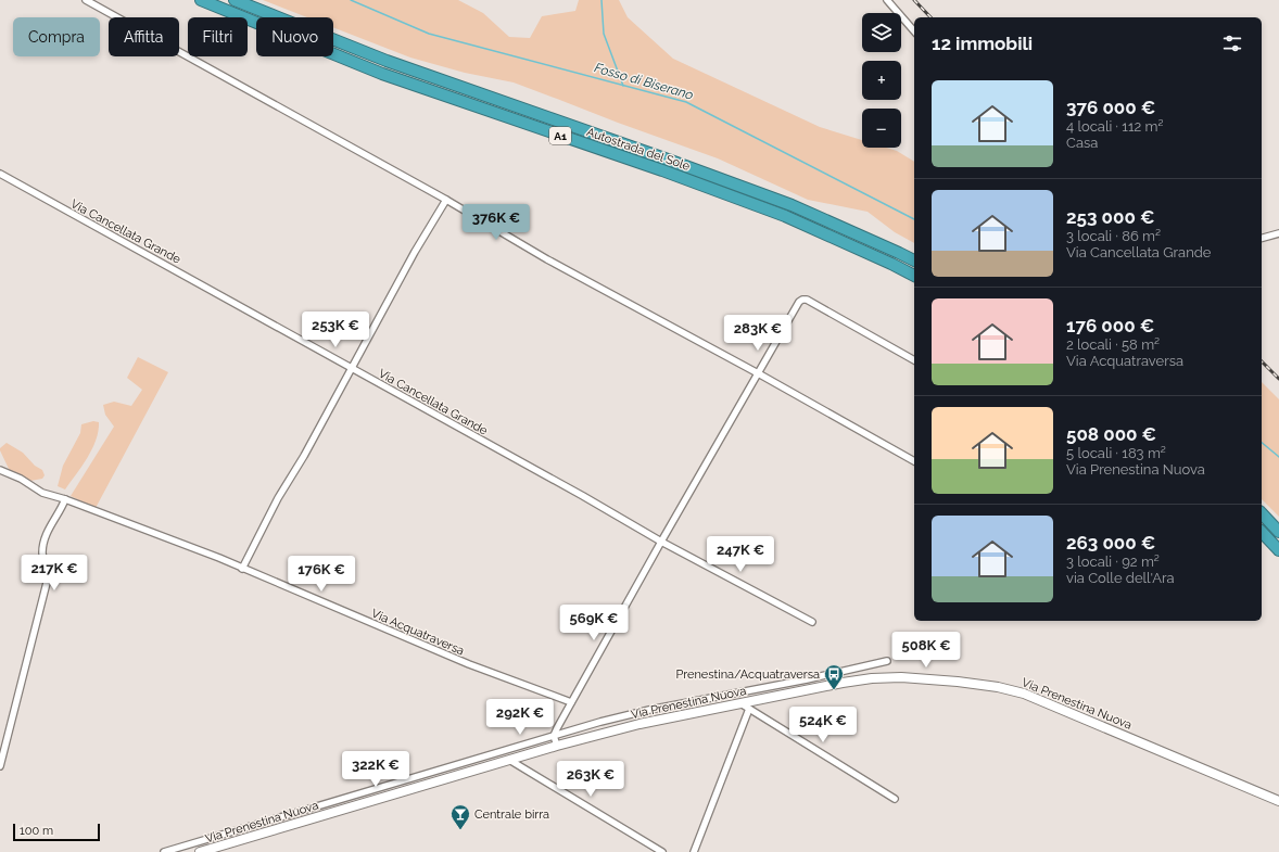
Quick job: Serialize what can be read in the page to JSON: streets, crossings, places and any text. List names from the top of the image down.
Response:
{
  "streets": {
    "highway": ["A1", "Autostrada del Sole"],
    "main road": ["Via Prenestina Nuova"],
    "street": ["Via Cancellata Grande", "Via Acquatraversa"]
  },
  "water": ["Fosso di Biserano"],
  "places": {
    "bus stop": ["Prenestina/Acquatraversa"],
    "bar": ["Centrale birra"]
  },
  "scale_bar": "100 m",
  "page": {
    "map_buttons": ["+", "−"],
    "chip": [
      "Compra",
      "Affitta",
      "Filtri",
      "Nuovo"
    ],
    "heading": "12 immobili",
    "list": [
      {
        "name": "376 000 €",
        "note": "4 locali · 112 m² · Casa"
      },
      {
        "name": "253 000 €",
        "note": "3 locali · 86 m² · Via Cancellata Grande"
      },
      {
        "name": "176 000 €",
        "note": "2 locali · 58 m² · Via Acquatraversa"
      },
      {
        "name": "508 000 €",
        "note": "5 locali · 183 m² · Via Prenestina Nuova"
      },
      {
        "name": "263 000 €",
        "note": "3 locali · 92 m² · via Colle dell'Ara"
      }
    ],
    "price": [
      "376K €",
      "253K €",
      "283K €",
      "247K €",
      "217K €",
      "176K €",
      "569K €",
      "508K €",
      "292K €",
      "524K €",
      "322K €",
      "263K €"
    ],
    "scale": "100 m"
  }
}
